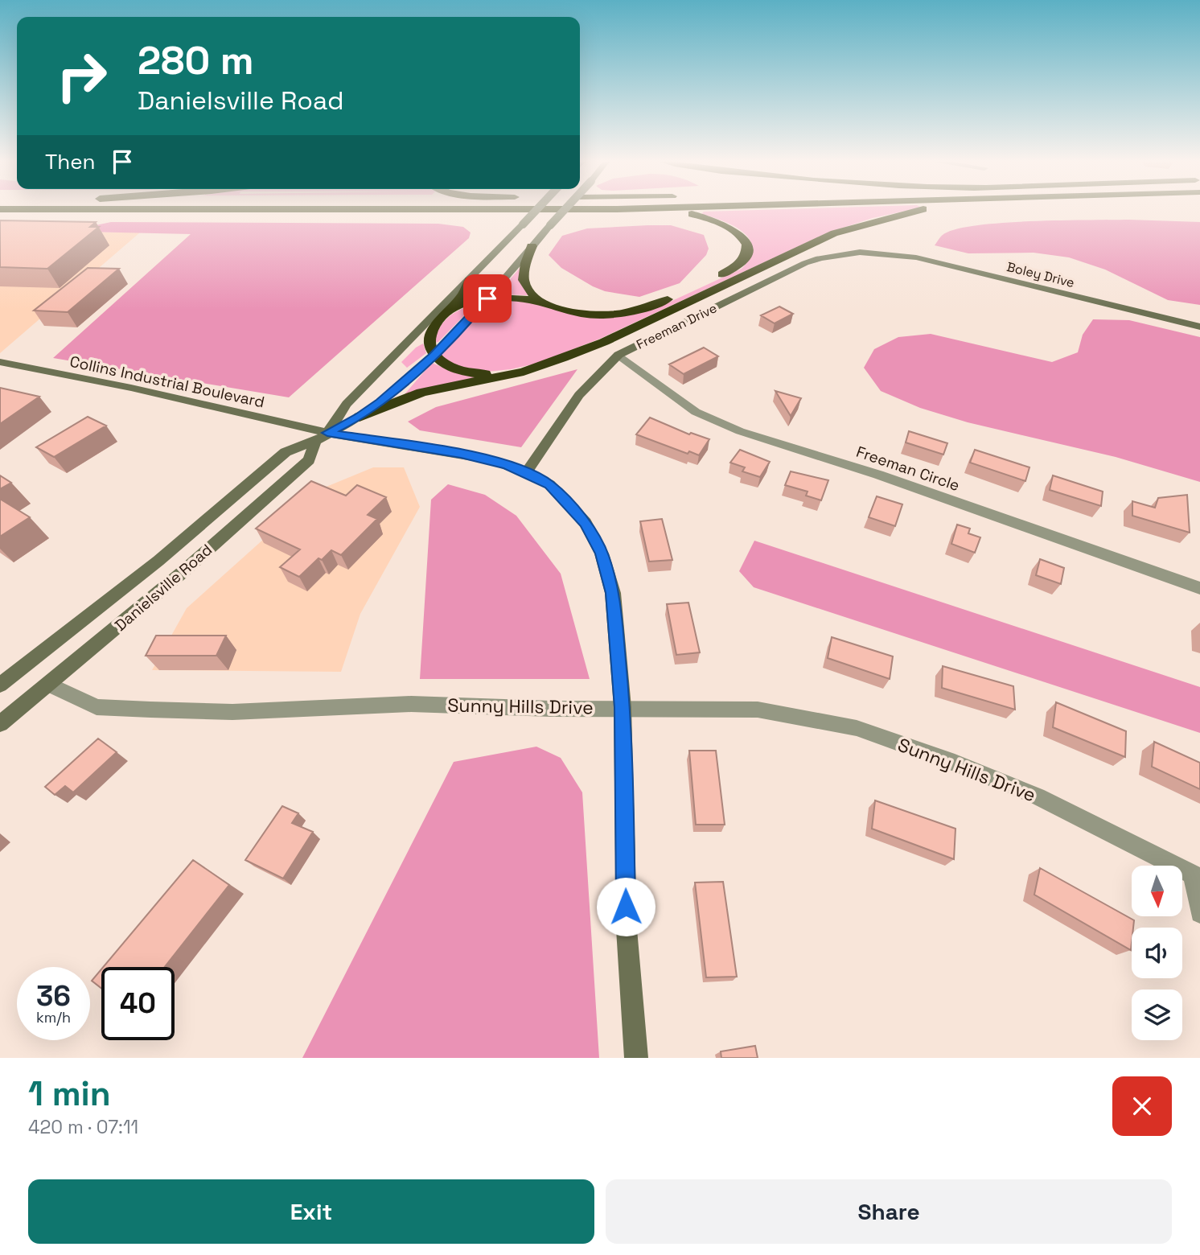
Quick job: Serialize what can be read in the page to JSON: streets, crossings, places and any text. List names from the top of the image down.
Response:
{
  "streets": {
    "street": [
      "Boley Drive",
      "Freeman Drive",
      "Collins Industrial Boulevard",
      "Freeman Circle",
      "Danielsville Road",
      "Sunny Hills Drive"
    ]
  },
  "crossings": [
    ["Boley Drive", "Freeman Drive"],
    ["Freeman Drive", "Freeman Circle"],
    ["Collins Industrial Boulevard", "Danielsville Road"],
    ["Danielsville Road", "Sunny Hills Drive"]
  ],
  "north": "bottom",
  "page": {
    "turn": ["280 m", "Danielsville Road"],
    "then": "Then",
    "speed": "36 km/h",
    "limit": "40",
    "heading": ["1 min", "420 m · 07:11"],
    "buttons": ["Exit", "Share"]
  }
}
